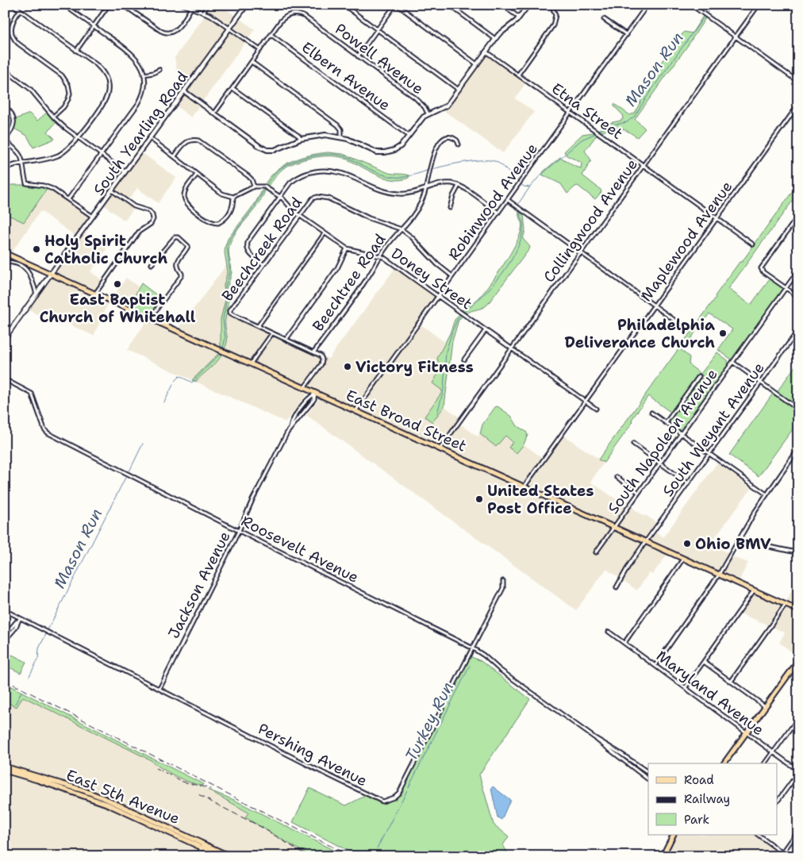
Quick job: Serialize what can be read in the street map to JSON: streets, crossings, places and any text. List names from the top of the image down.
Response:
{
  "streets": {
    "main road": ["East Broad Street", "East 5th Avenue"],
    "street": [
      "Powell Avenue",
      "Elbern Avenue",
      "Etna Street",
      "South Yearling Road",
      "Robinwood Avenue",
      "Collingwood Avenue",
      "Maplewood Avenue",
      "Beechcreek Road",
      "Doney Street",
      "Beechtree Road",
      "South Weyant Avenue",
      "South Napoleon Avenue",
      "Roosevelt Avenue",
      "Jackson Avenue",
      "Maryland Avenue",
      "Pershing Avenue"
    ]
  },
  "crossings": [
    ["Powell Avenue", "Elbern Avenue"],
    ["Etna Street", "Robinwood Avenue"],
    ["Etna Street", "Collingwood Avenue"],
    ["Etna Street", "Maplewood Avenue"],
    ["South Yearling Road", "East Broad Street"],
    ["Robinwood Avenue", "Beechcreek Road"],
    ["Robinwood Avenue", "Doney Street"],
    ["Robinwood Avenue", "East Broad Street"],
    ["Collingwood Avenue", "Doney Street"],
    ["Collingwood Avenue", "East Broad Street"],
    ["Maplewood Avenue", "Doney Street"],
    ["Maplewood Avenue", "East Broad Street"],
    ["Beechcreek Road", "Doney Street"],
    ["Beechcreek Road", "Beechtree Road"],
    ["Doney Street", "Beechtree Road"],
    ["Beechtree Road", "East Broad Street"],
    ["East Broad Street", "South Weyant Avenue"],
    ["East Broad Street", "South Napoleon Avenue"],
    ["East Broad Street", "Jackson Avenue"],
    ["Roosevelt Avenue", "Jackson Avenue"],
    ["Roosevelt Avenue", "Pershing Avenue"],
    ["Jackson Avenue", "Pershing Avenue"]
  ],
  "water": ["Mason Run", "Turkey Run"],
  "places": [
    "Holy Spirit Catholic Church",
    "East Baptist Church of Whitehall",
    "Philadelphia Deliverance Church",
    "Victory Fitness",
    "United States Post Office",
    "Ohio BMV"
  ],
  "legend": ["Road", "Railway", "Park"]
}
